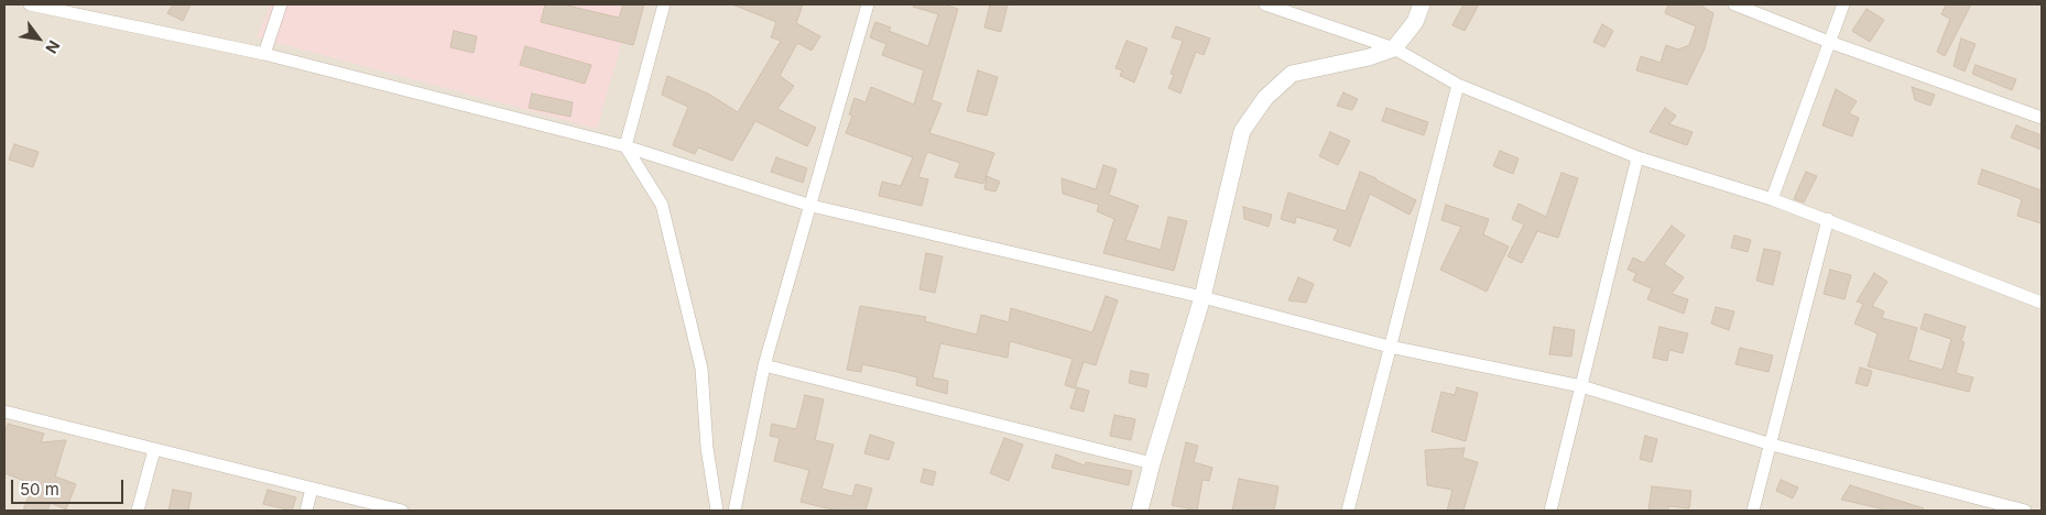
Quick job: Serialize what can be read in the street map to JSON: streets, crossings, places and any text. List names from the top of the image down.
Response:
{
  "scale_bar": "50 m",
  "north": "bottom right"
}
